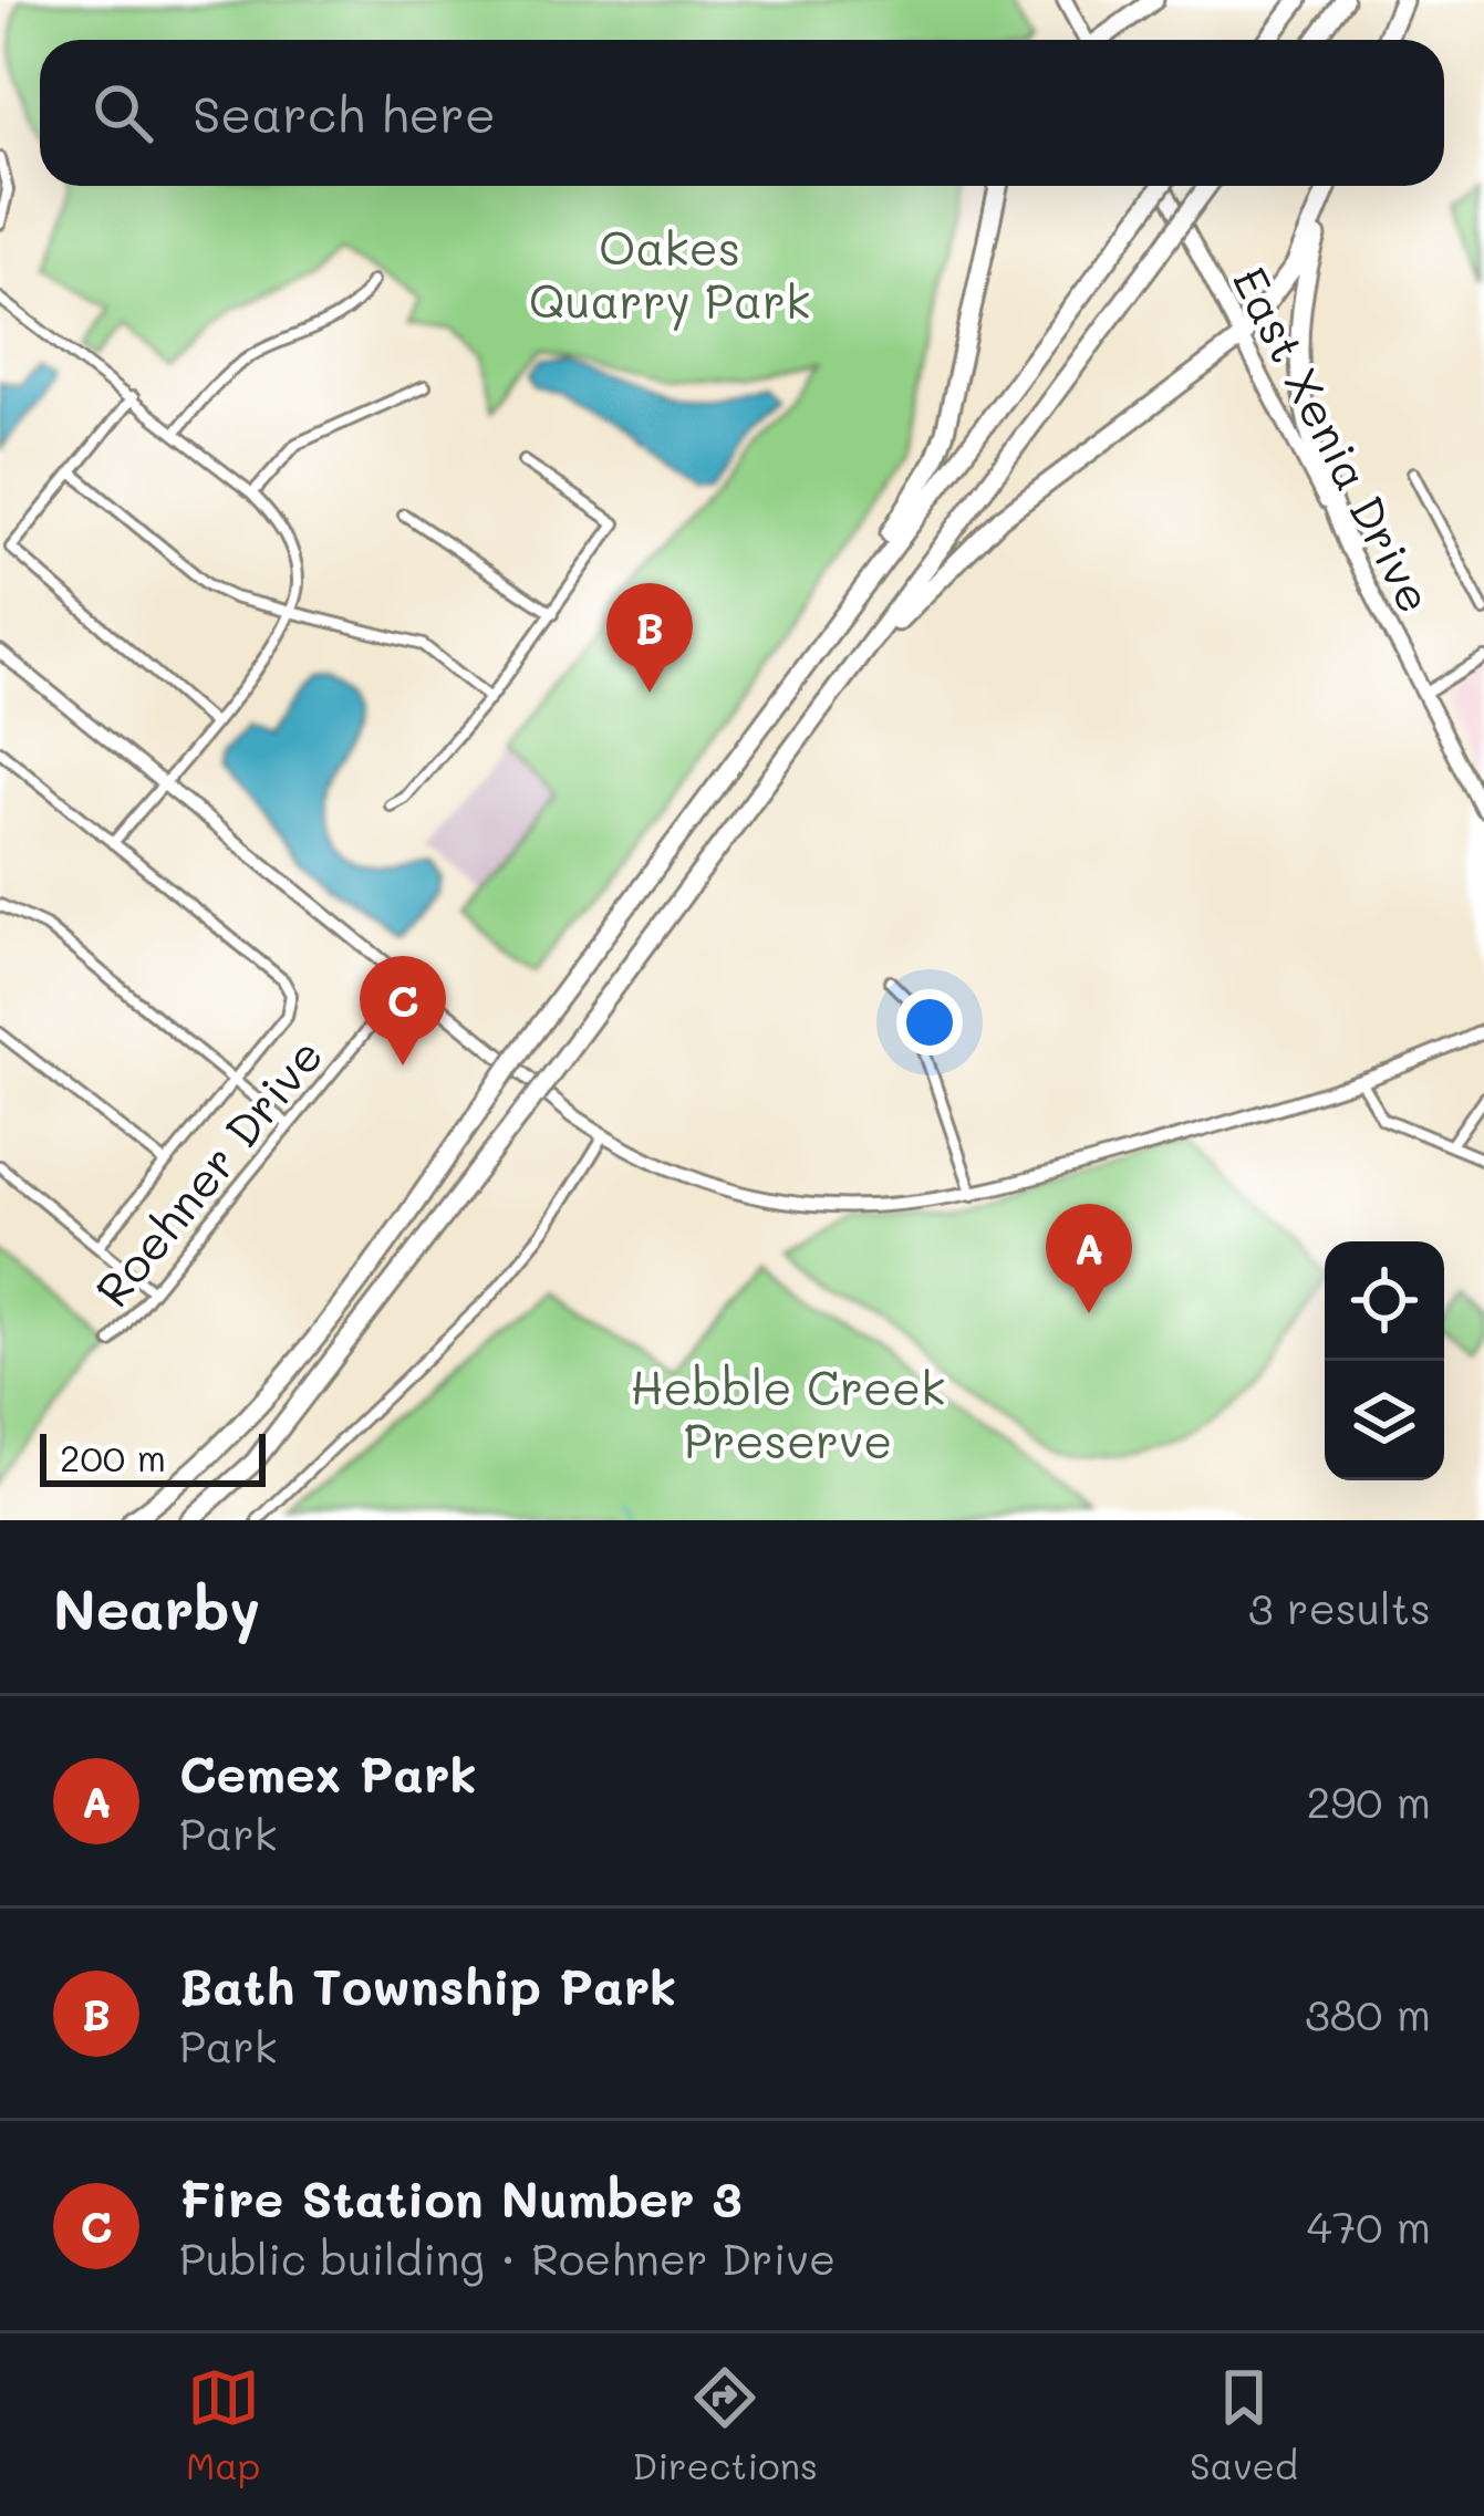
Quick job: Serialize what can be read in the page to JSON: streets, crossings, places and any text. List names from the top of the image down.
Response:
{
  "streets": {
    "main road": ["East Xenia Drive"],
    "street": ["Roehner Drive"]
  },
  "parks": ["Oakes Quarry Park", "Hebble Creek Preserve"],
  "scale_bar": "200 m",
  "page": {
    "search": "Search here",
    "pins": ["B", "C", "A"],
    "scale": "200 m",
    "heading": ["Nearby", "3 results"],
    "list": [
      {
        "mark": "A",
        "name": "Cemex Park",
        "note": "Park",
        "value": "290 m"
      },
      {
        "mark": "B",
        "name": "Bath Township Park",
        "note": "Park",
        "value": "380 m"
      },
      {
        "mark": "C",
        "name": "Fire Station Number 3",
        "note": "Public building · Roehner Drive",
        "value": "470 m"
      }
    ],
    "nav": ["Map", "Directions", "Saved"]
  }
}
